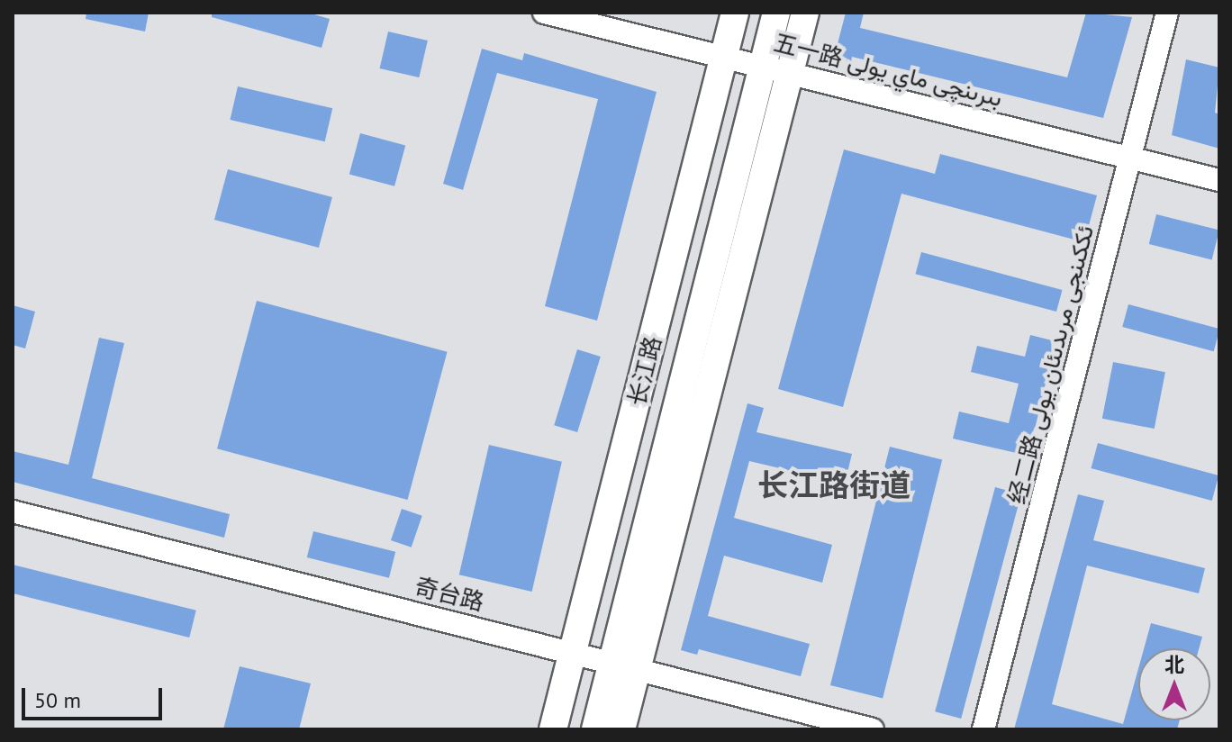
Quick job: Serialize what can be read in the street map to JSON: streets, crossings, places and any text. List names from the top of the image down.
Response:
{
  "streets": {
    "main road": ["长江路"],
    "street": ["五一路 بىرىنچى ماي يولى", "经二路 ئككىنجى مرىدىئان يولى", "奇台路"]
  },
  "crossings": [
    ["五一路 بىرىنچى ماي يولى", "经二路 ئككىنجى مرىدىئان يولى"],
    ["五一路 بىرىنچى ماي يولى", "长江路"],
    ["长江路", "奇台路"]
  ],
  "districts": ["长江路街道"],
  "scale_bar": "50 m",
  "north": "top"
}
